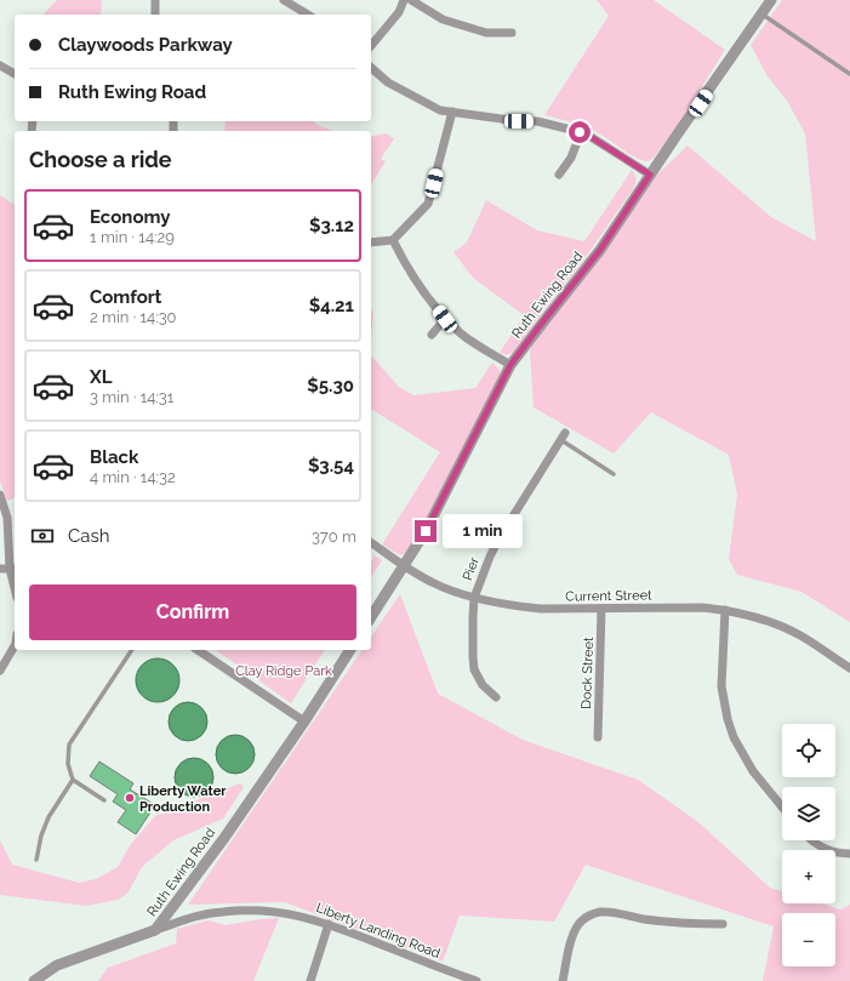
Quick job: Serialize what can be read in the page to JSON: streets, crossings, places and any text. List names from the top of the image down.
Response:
{
  "streets": {
    "street": [
      "Ruth Ewing Road",
      "Pier",
      "Current Street",
      "Dock Street",
      "Liberty Landing Road"
    ]
  },
  "crossings": [
    ["Ruth Ewing Road", "Current Street"],
    ["Ruth Ewing Road", "Liberty Landing Road"],
    ["Pier", "Current Street"],
    ["Current Street", "Dock Street"]
  ],
  "parks": ["Clay Ridge Park"],
  "places": ["Liberty Water Production"],
  "page": {
    "banner": ["Claywoods Parkway", "Ruth Ewing Road"],
    "heading": "Choose a ride",
    "list": [
      {
        "name": "Economy",
        "note": "1 min · 14:29",
        "value": "$3.12"
      },
      {
        "name": "Comfort",
        "note": "2 min · 14:30",
        "value": "$4.21"
      },
      {
        "name": "XL",
        "note": "3 min · 14:31",
        "value": "$5.30"
      },
      {
        "name": "Black",
        "note": "4 min · 14:32",
        "value": "$3.54"
      }
    ],
    "pay": ["Cash", "370 m"],
    "bubble": "1 min",
    "buttons": "Confirm",
    "map_buttons": ["+", "−"]
  }
}
